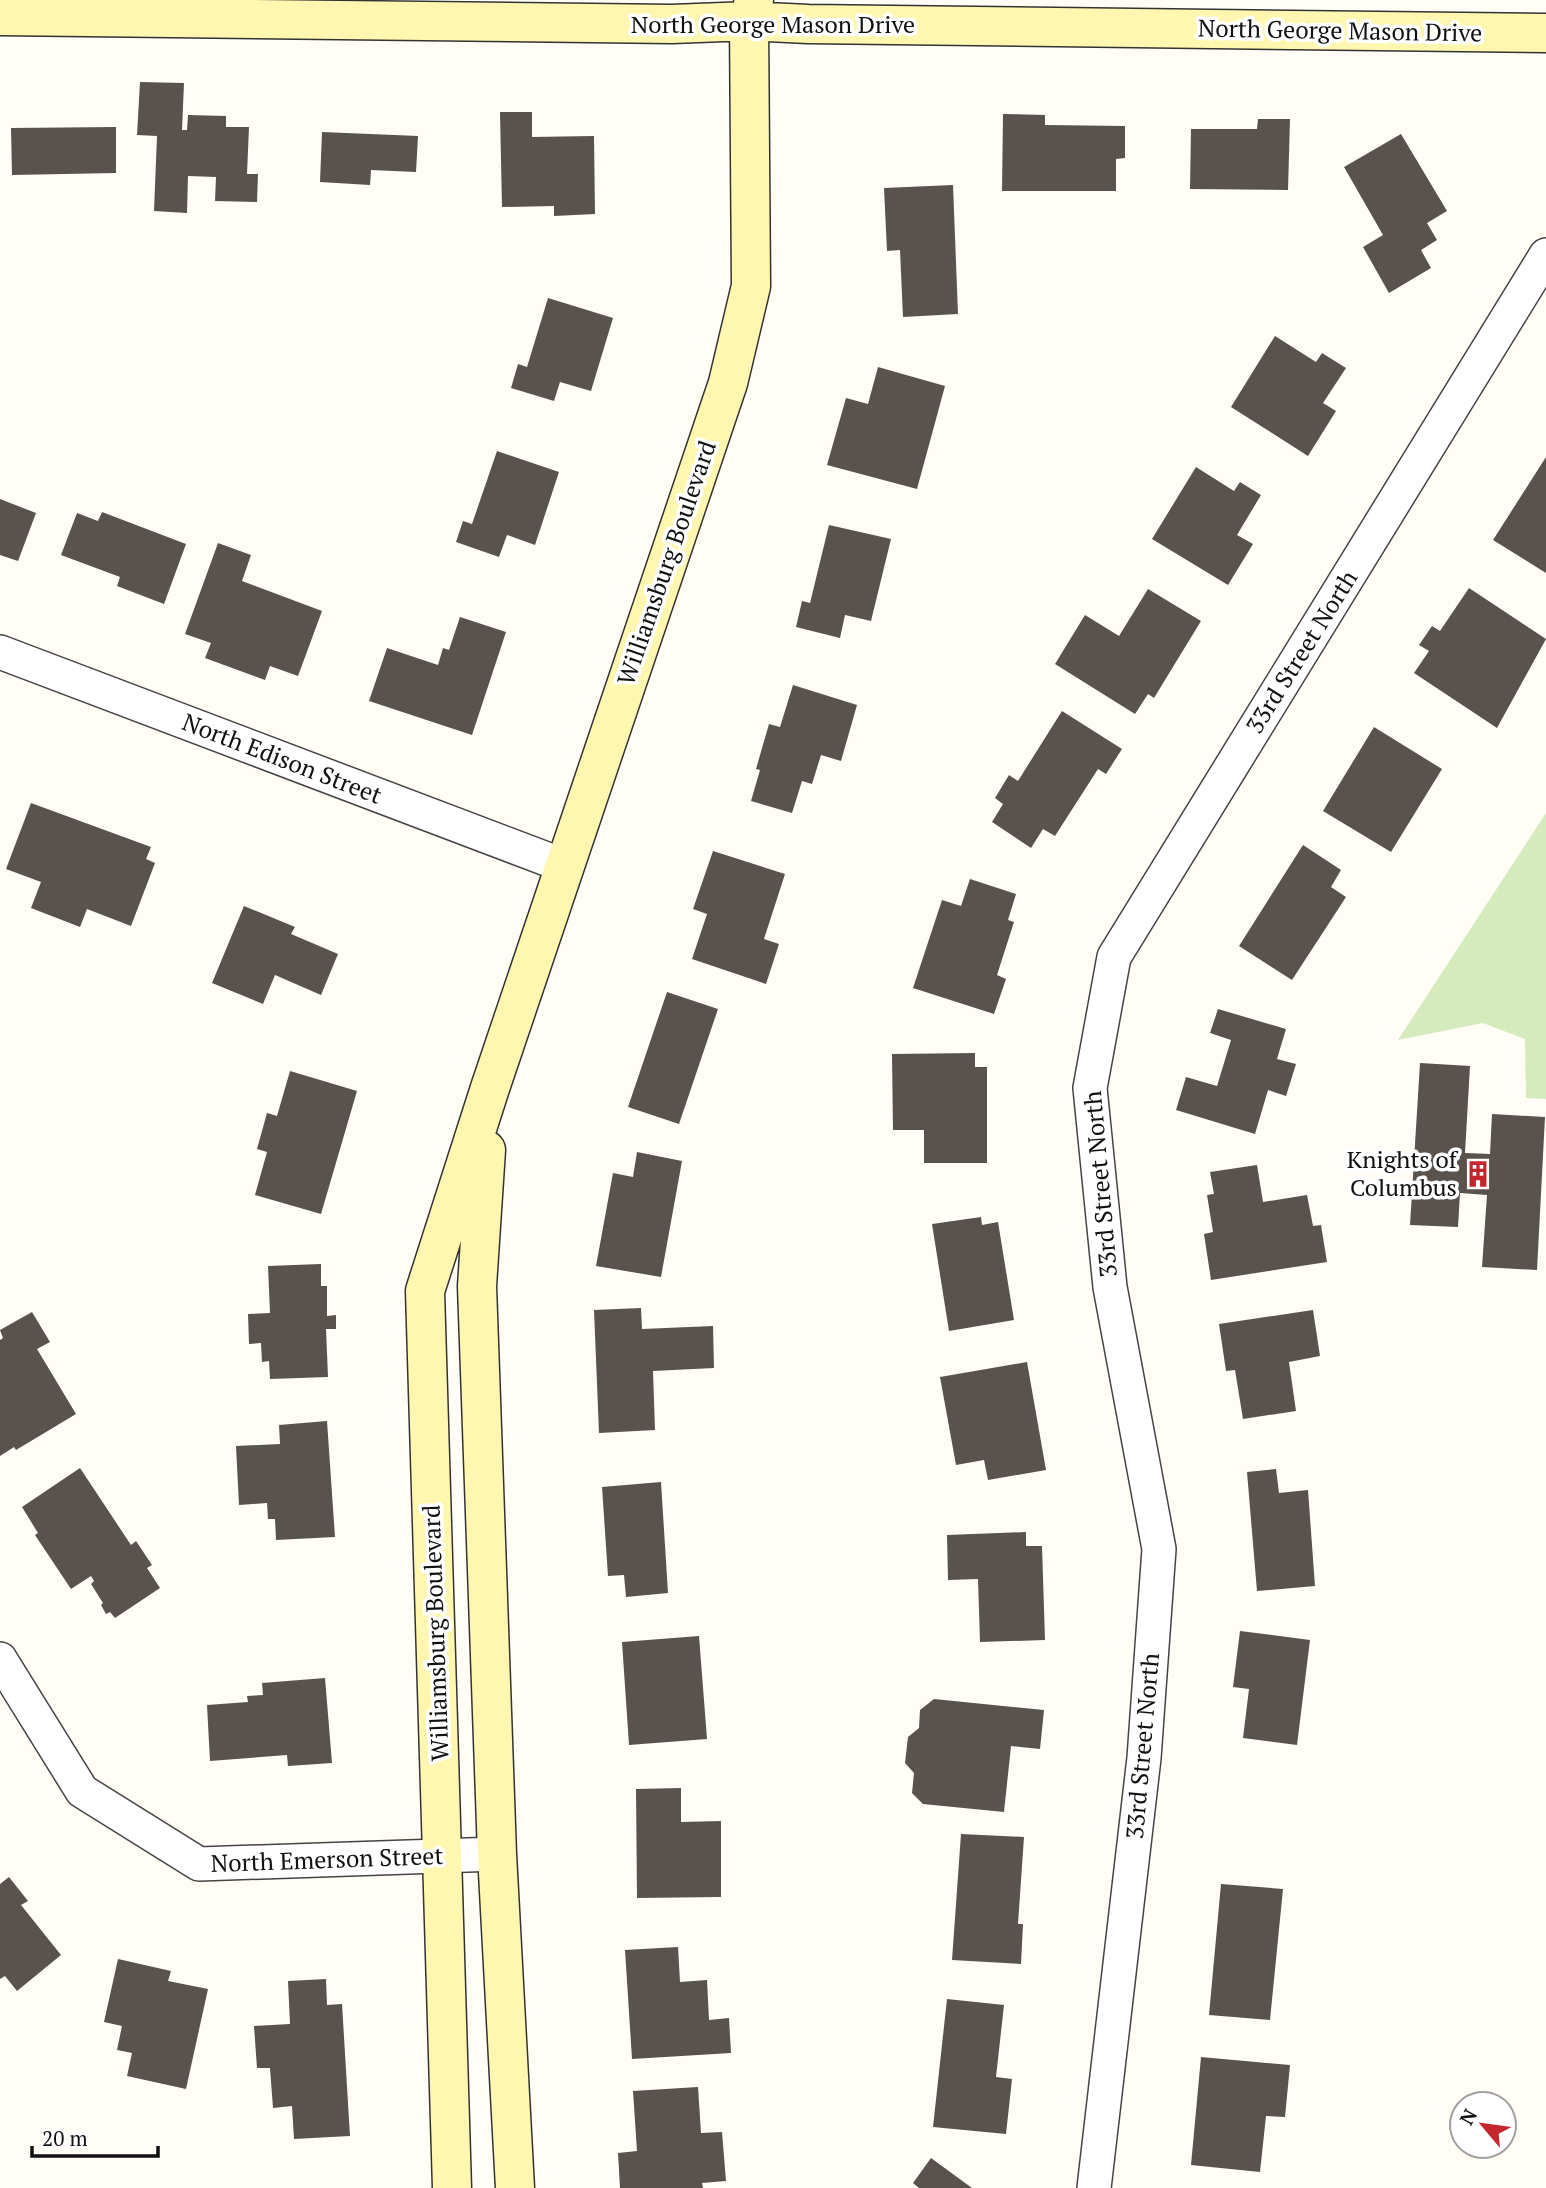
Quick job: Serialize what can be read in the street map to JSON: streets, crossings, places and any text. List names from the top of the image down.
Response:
{
  "streets": {
    "main road": ["North George Mason Drive", "Williamsburg Boulevard"],
    "street": ["33rd Street North", "North Edison Street", "North Emerson Street"]
  },
  "crossings": [
    ["North George Mason Drive", "Williamsburg Boulevard"],
    ["Williamsburg Boulevard", "North Edison Street"],
    ["Williamsburg Boulevard", "North Emerson Street"]
  ],
  "places": {
    "building": ["Knights of Columbus"]
  },
  "scale_bar": "20 m",
  "north": "top left"
}
